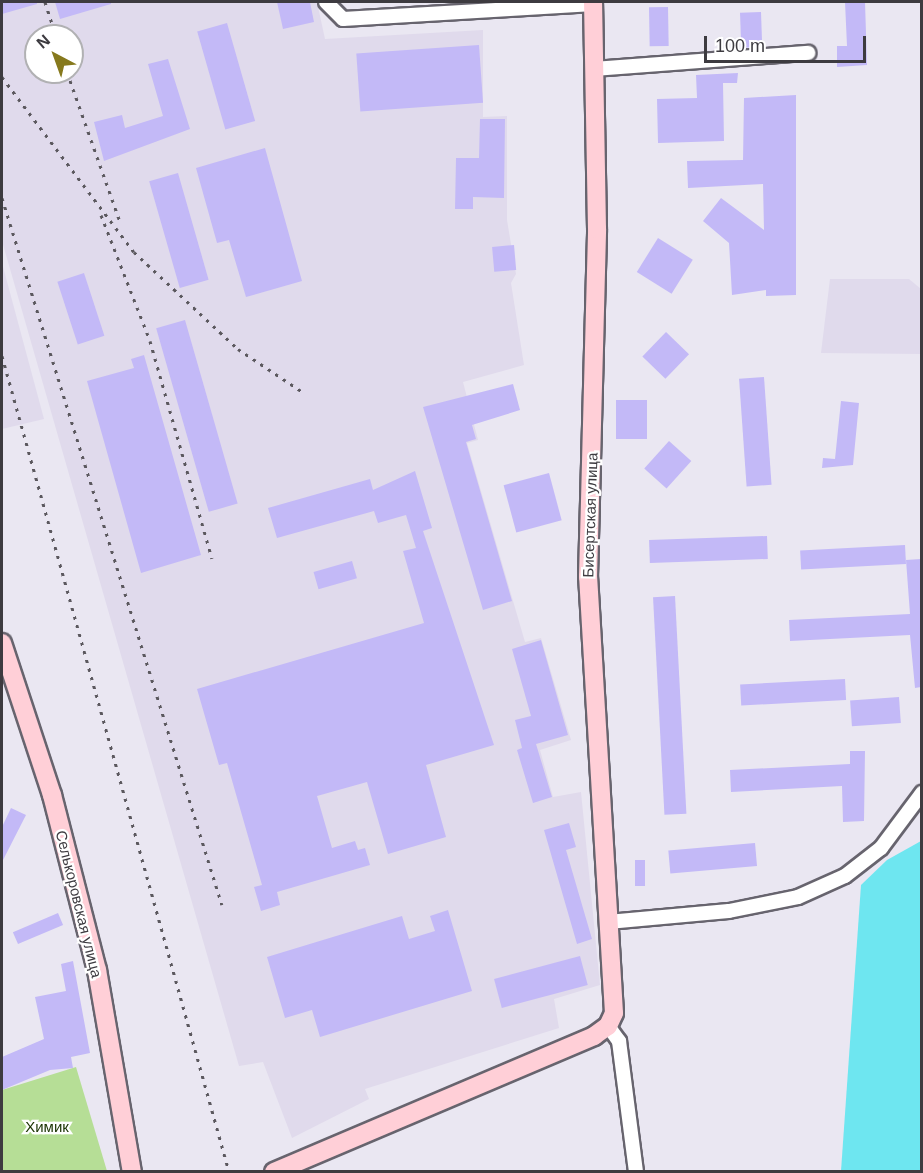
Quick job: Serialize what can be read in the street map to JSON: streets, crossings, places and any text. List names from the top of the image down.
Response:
{
  "streets": {
    "main road": ["Бисертская улица", "Селькоровская улица"]
  },
  "parks": ["Химик"],
  "scale_bar": "100 m",
  "north": "top left"
}
